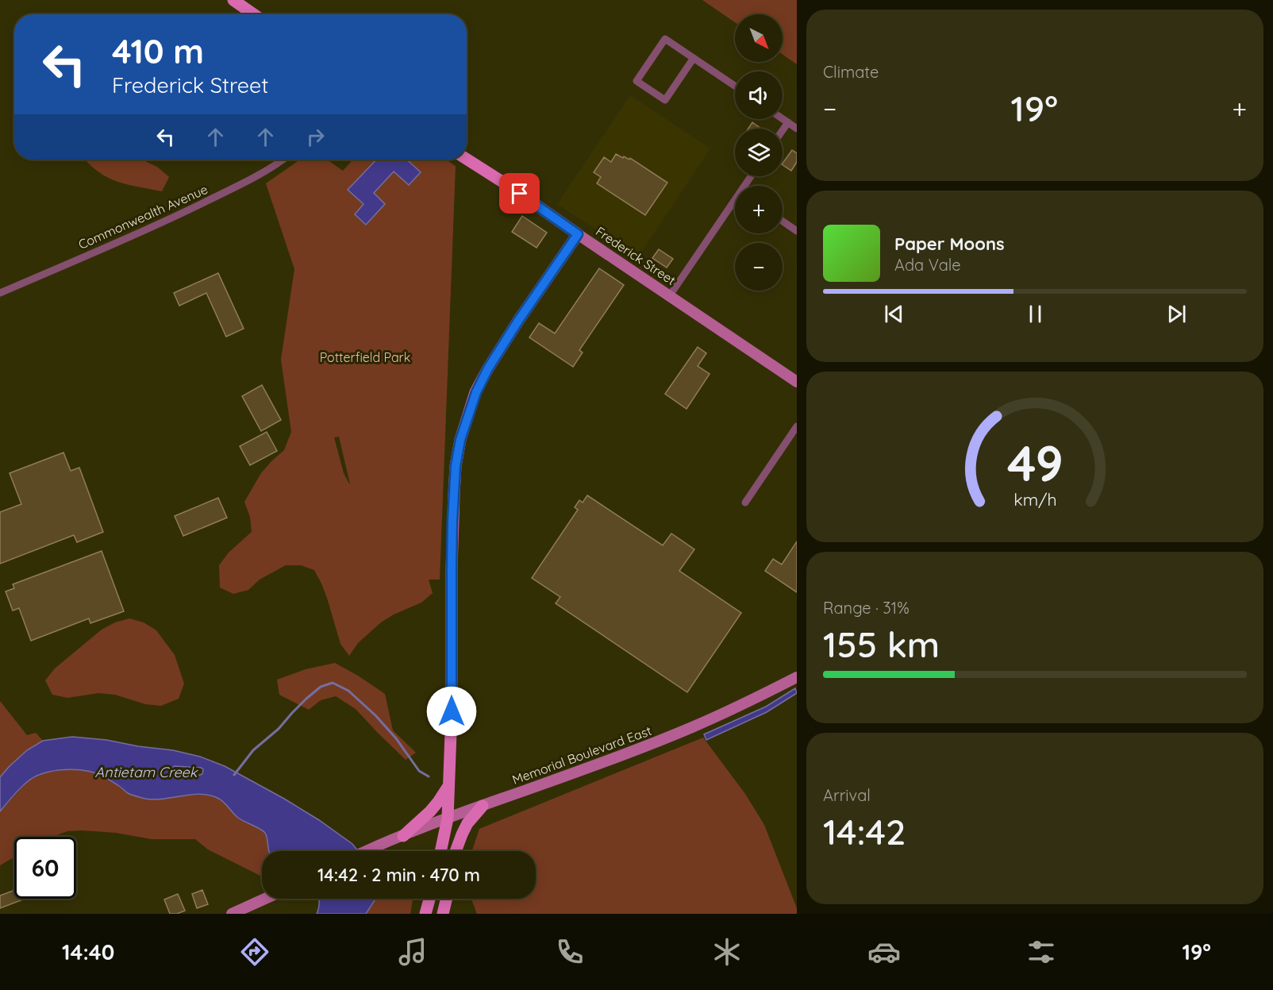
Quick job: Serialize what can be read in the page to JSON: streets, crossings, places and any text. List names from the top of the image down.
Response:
{
  "streets": {
    "main road": ["Frederick Street", "Memorial Boulevard East"],
    "street": ["Commonwealth Avenue"]
  },
  "water": ["Antietam Creek"],
  "parks": ["Potterfield Park"],
  "north": "bottom right",
  "page": {
    "tile": [
      "Climate",
      ["Range · 31%", "155 km"],
      ["Arrival", "14:42"]
    ],
    "map_buttons": ["+", "−"],
    "turn": ["410 m", "Frederick Street"],
    "heat": ["−", "19°", "+"],
    "song": ["Paper Moons", "Ada Vale"],
    "limit": "60",
    "trip": "14:42 · 2 min · 470 m",
    "tabs": ["14:40", "19°"],
    "gauge": ["49", "km/h"]
  }
}
